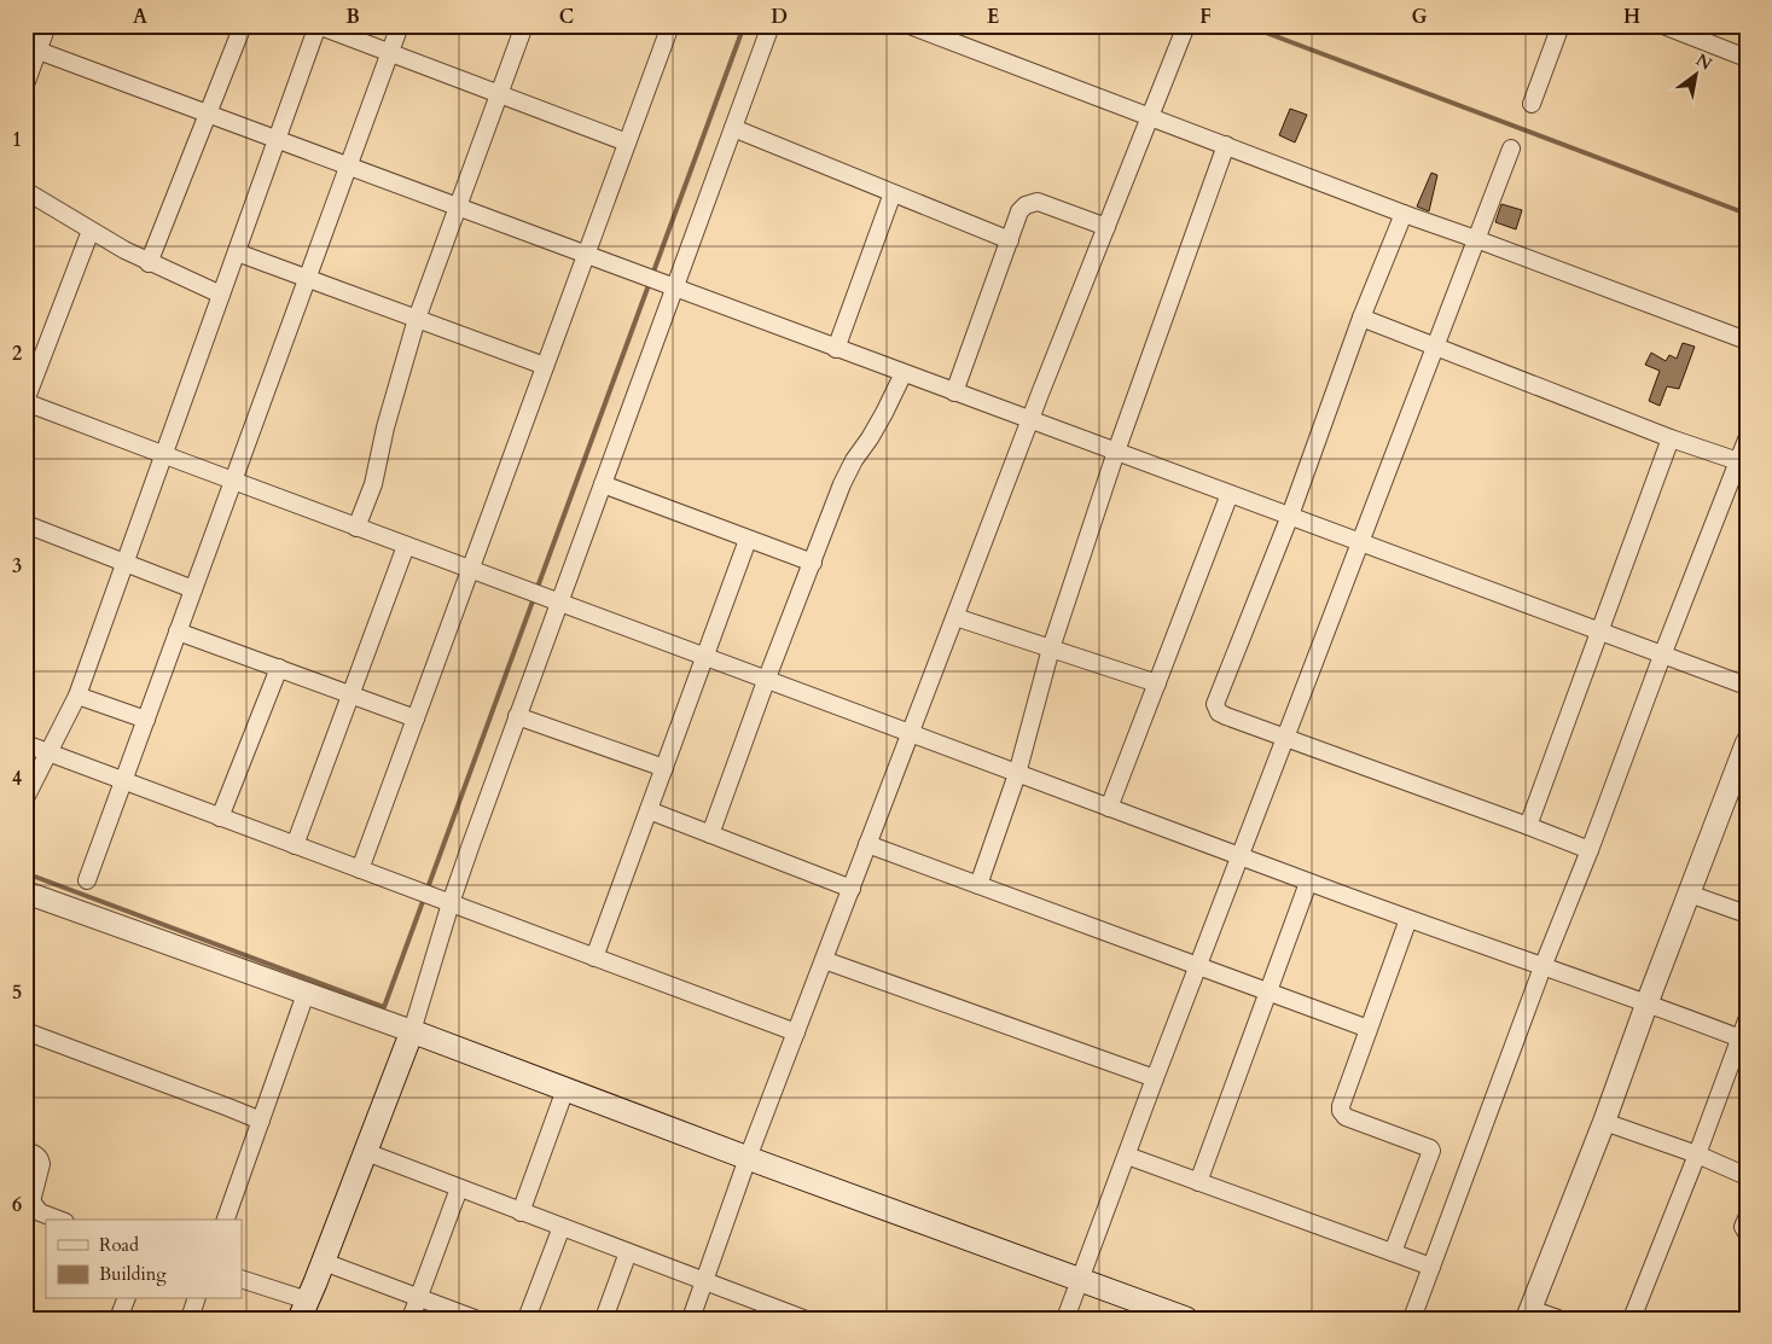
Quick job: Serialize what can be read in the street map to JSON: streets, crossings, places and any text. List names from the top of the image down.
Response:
{
  "legend": ["Road", "Building"],
  "north": "top right",
  "grid": {
    "columns": [
      "A",
      "B",
      "C",
      "D",
      "E",
      "F",
      "G",
      "H"
    ],
    "rows": [
      "1",
      "2",
      "3",
      "4",
      "5",
      "6"
    ]
  }
}
